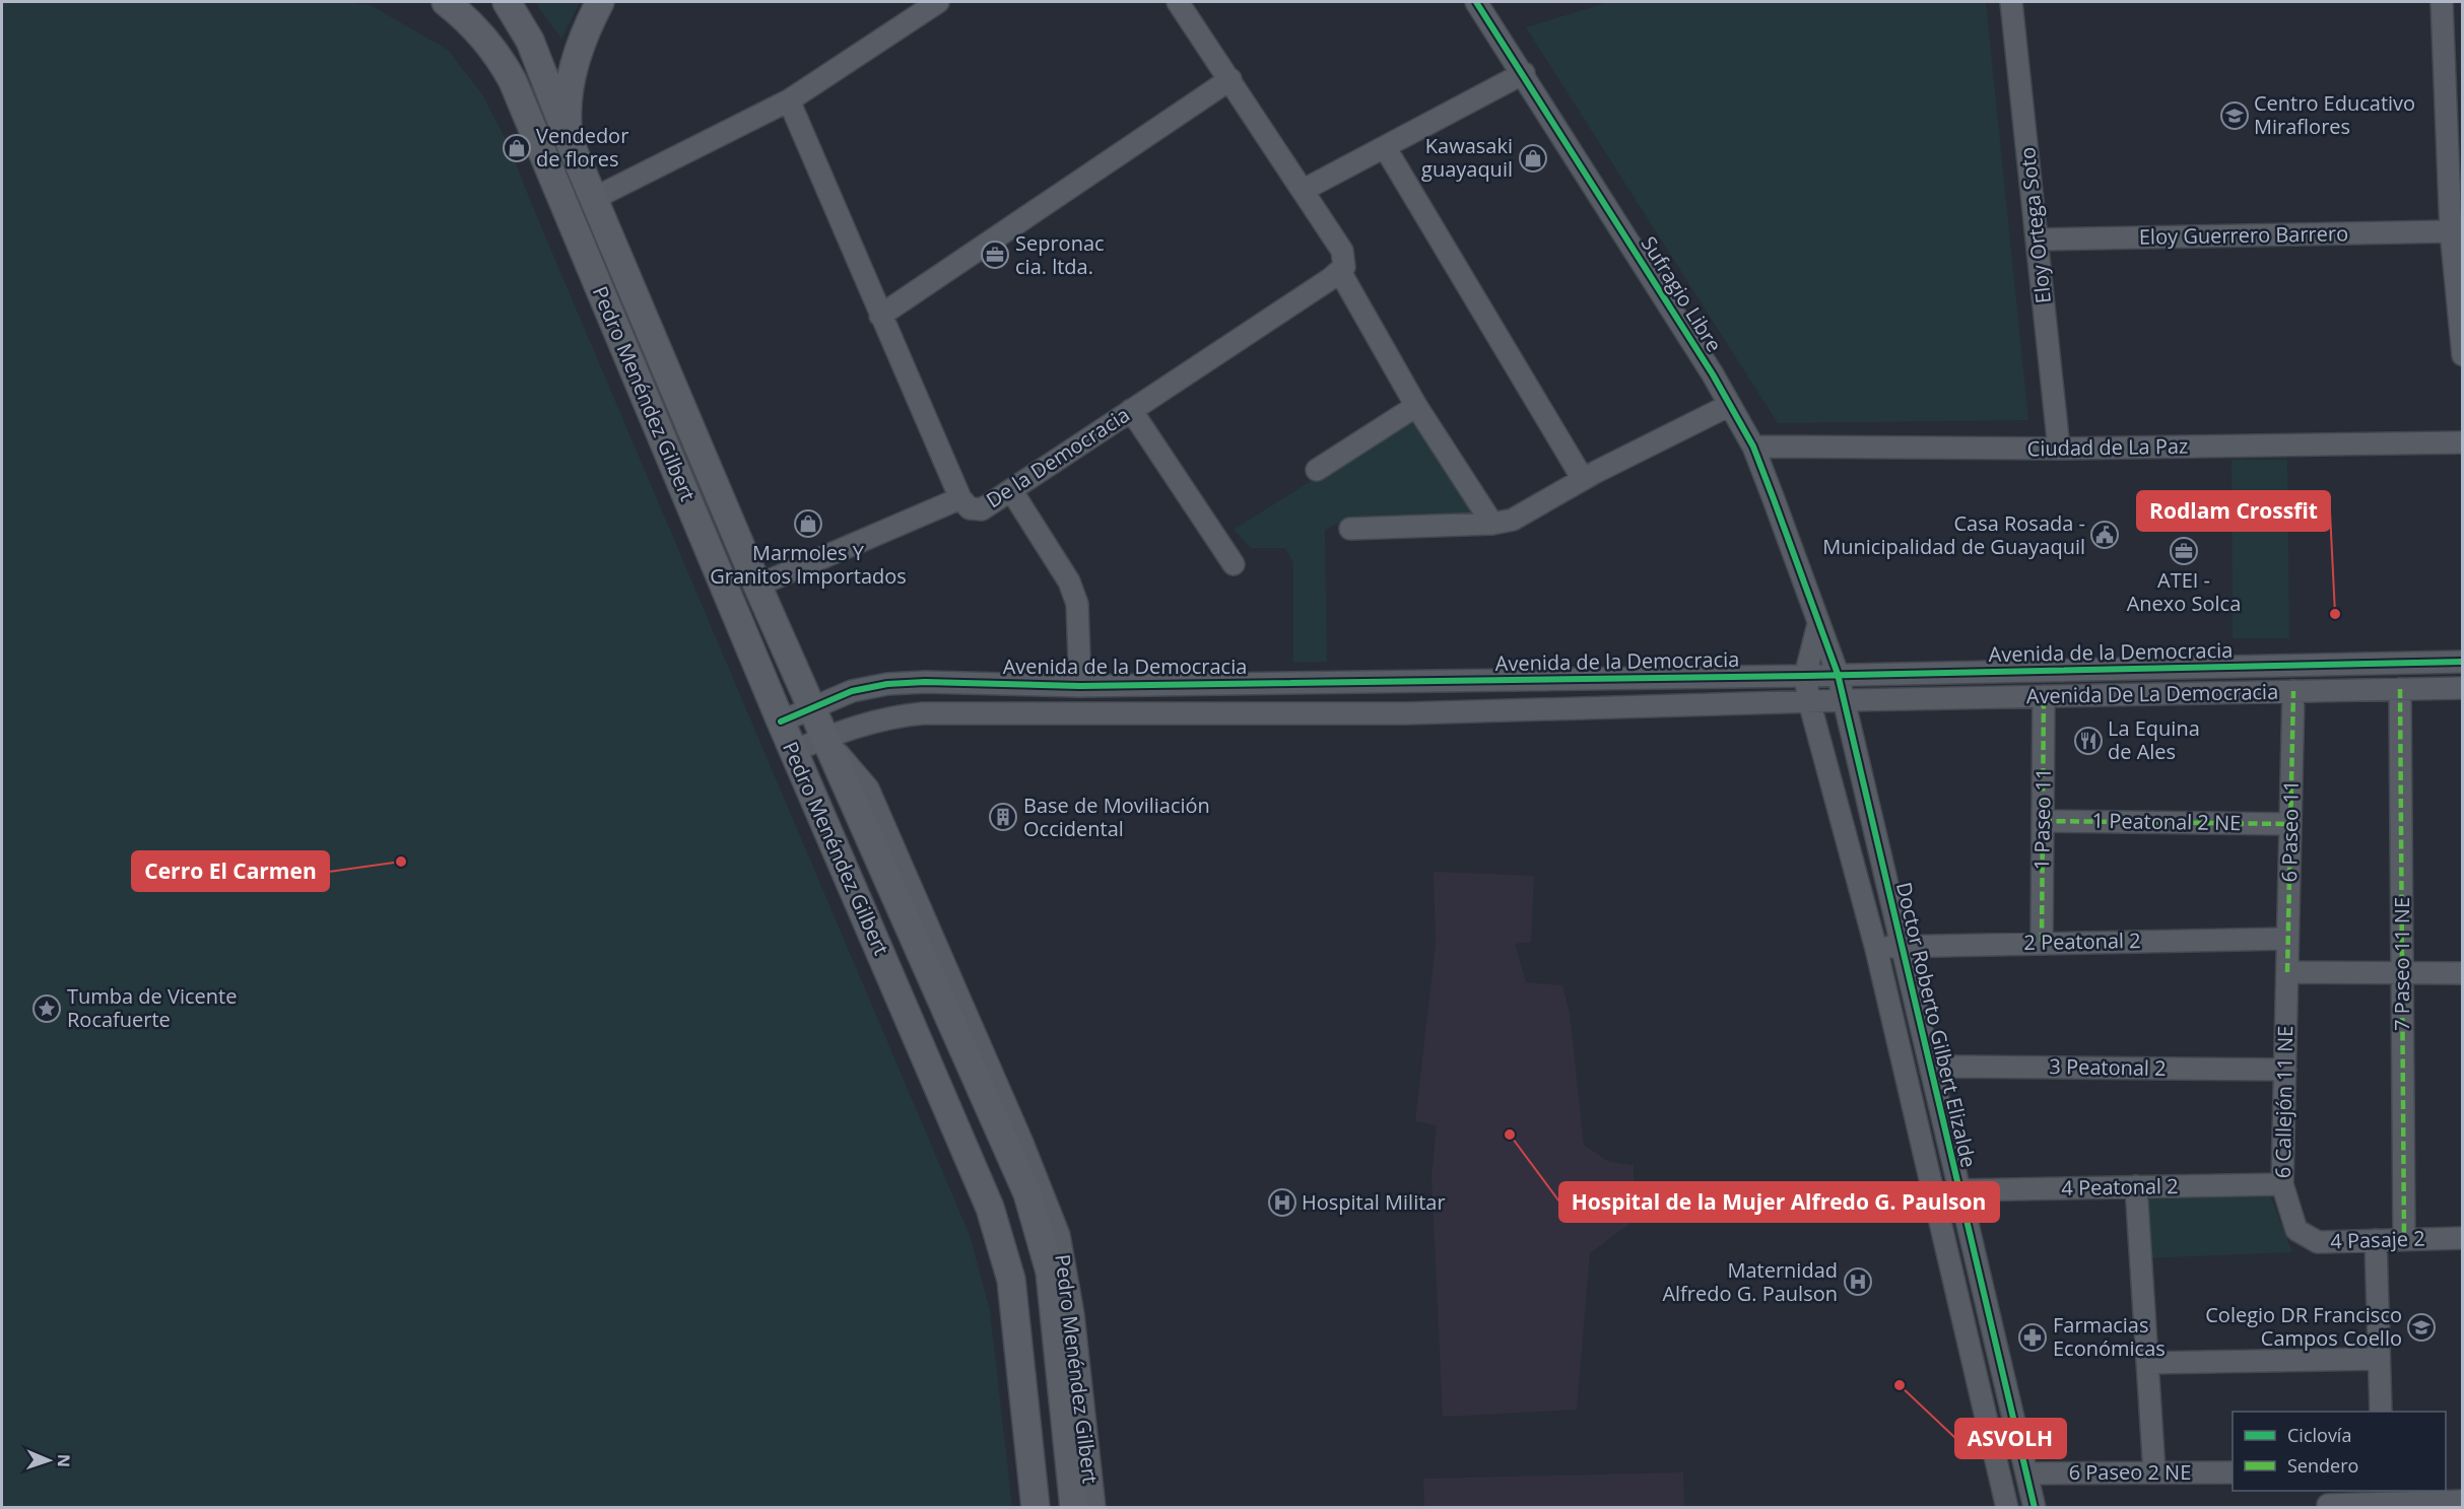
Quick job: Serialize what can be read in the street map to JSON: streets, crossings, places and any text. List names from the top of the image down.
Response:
{
  "streets": {
    "main road": ["Pedro Menéndez Gilbert"],
    "street": [
      "Eloy Ortega Soto",
      "Eloy Guerrero Barrero",
      "Sufragio Libre",
      "Ciudad de La Paz",
      "De la Democracia",
      "Avenida de la Democracia",
      "Avenida De La Democracia",
      "1 Paseo 11",
      "1 Peatonal 2 NE",
      "6 Paseo 11",
      "2 Peatonal 2",
      "7 Paseo 11 NE",
      "Doctor Roberto Gilbert Elizalde",
      "3 Peatonal 2",
      "6 Callejón 11 NE",
      "4 Peatonal 2",
      "4 Pasaje 2",
      "6 Paseo 2 NE"
    ]
  },
  "crossings": [
    ["Eloy Ortega Soto", "Eloy Guerrero Barrero"],
    ["Eloy Ortega Soto", "Ciudad de La Paz"],
    ["Sufragio Libre", "Ciudad de La Paz"],
    ["Sufragio Libre", "Doctor Roberto Gilbert Elizalde"],
    ["Pedro Menéndez Gilbert", "Avenida de la Democracia"],
    ["Avenida de la Democracia", "Doctor Roberto Gilbert Elizalde"],
    ["Avenida De La Democracia", "1 Paseo 11"],
    ["Avenida De La Democracia", "6 Paseo 11"],
    ["Avenida De La Democracia", "7 Paseo 11 NE"],
    ["Avenida De La Democracia", "Doctor Roberto Gilbert Elizalde"],
    ["1 Paseo 11", "1 Peatonal 2 NE"],
    ["1 Paseo 11", "2 Peatonal 2"],
    ["1 Peatonal 2 NE", "6 Paseo 11"],
    ["6 Paseo 11", "2 Peatonal 2"],
    ["6 Paseo 11", "6 Callejón 11 NE"],
    ["2 Peatonal 2", "Doctor Roberto Gilbert Elizalde"],
    ["7 Paseo 11 NE", "4 Pasaje 2"],
    ["Doctor Roberto Gilbert Elizalde", "3 Peatonal 2"],
    ["Doctor Roberto Gilbert Elizalde", "4 Peatonal 2"],
    ["Doctor Roberto Gilbert Elizalde", "6 Paseo 2 NE"],
    ["3 Peatonal 2", "6 Callejón 11 NE"],
    ["6 Callejón 11 NE", "4 Peatonal 2"],
    ["6 Callejón 11 NE", "4 Pasaje 2"]
  ],
  "places": {
    "school or university": ["Centro Educativo Miraflores", "Colegio DR Francisco Campos Coello"],
    "shop": ["Vendedor de flores", "Kawasaki guayaquil", "Marmoles Y Granitos Importados"],
    "office": ["Sepronac cia. ltda.", "ATEI - Anexo Solca"],
    "public building": ["Casa Rosada - Municipalidad de Guayaquil"],
    "other": [
      "Rodlam Crossfit",
      "Cerro El Carmen",
      "Hospital de la Mujer Alfredo G. Paulson",
      "ASVOLH"
    ],
    "restaurant": ["La Equina de Ales"],
    "building": ["Base de Moviliación Occidental"],
    "place": ["Tumba de Vicente Rocafuerte"],
    "hospital": ["Hospital Militar", "Maternidad Alfredo G. Paulson"],
    "pharmacy": ["Farmacias Económicas"]
  },
  "legend": ["Ciclovía", "Sendero"],
  "north": "right"
}
